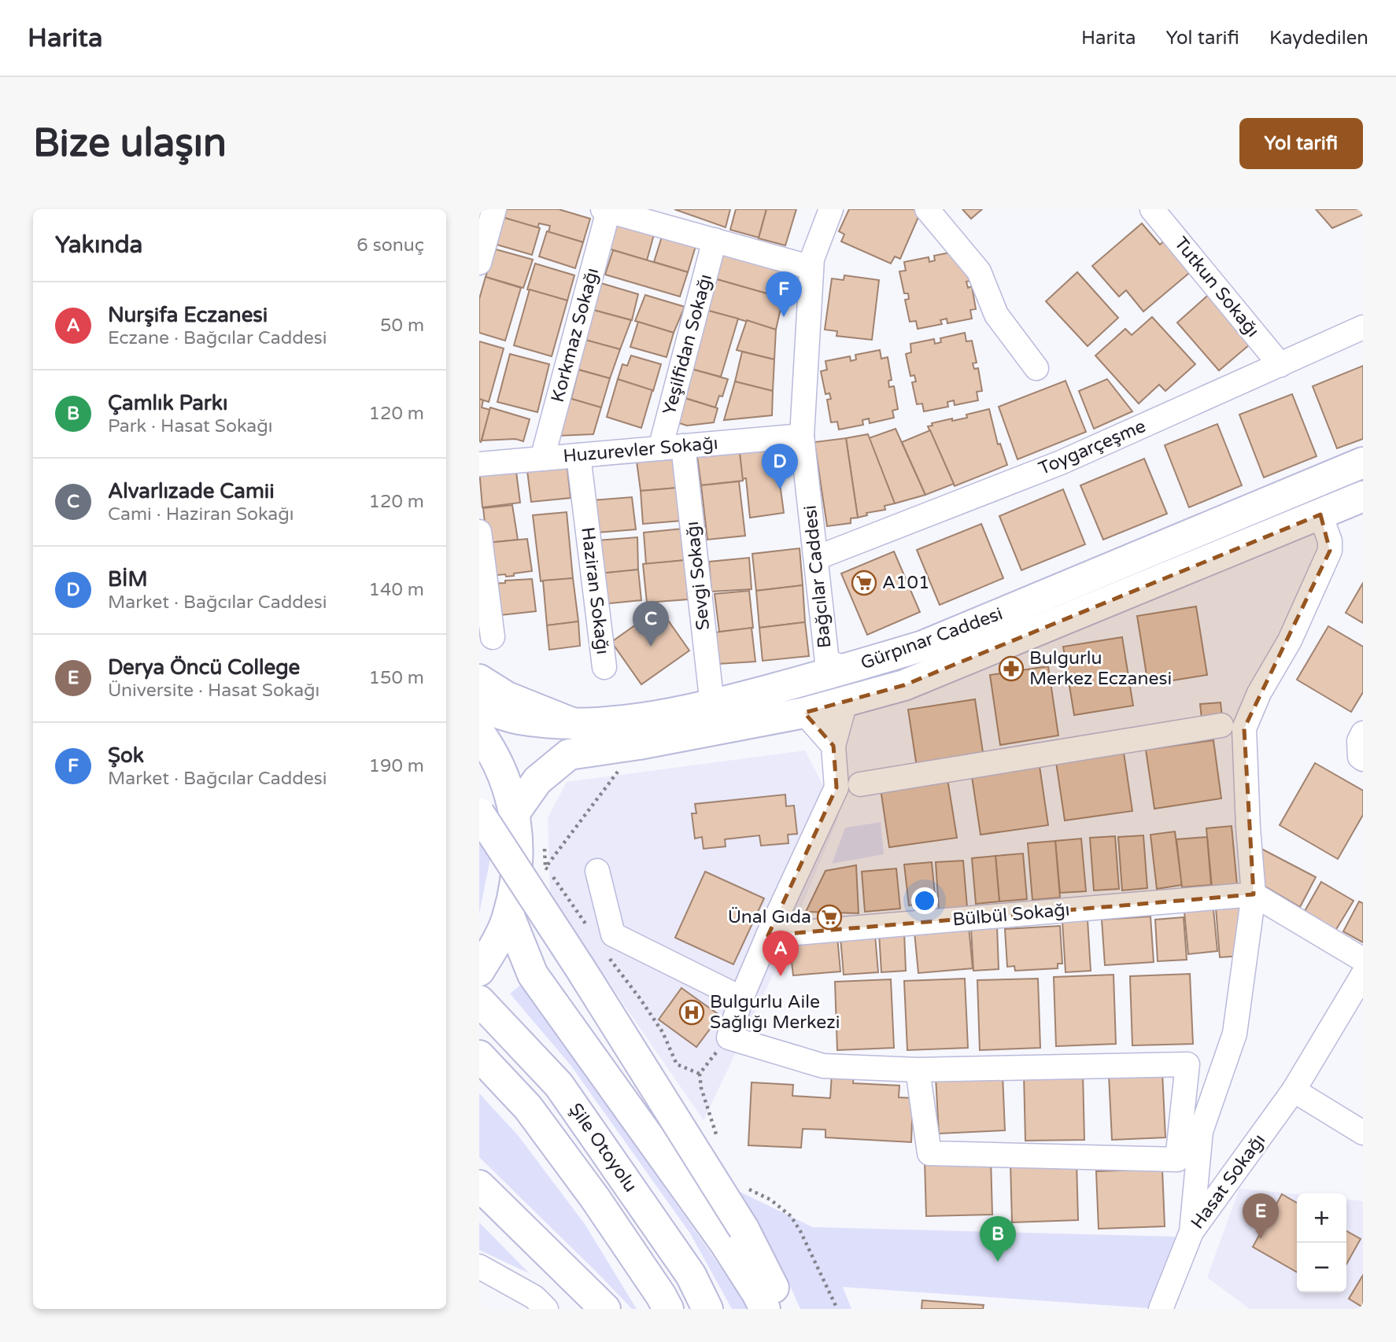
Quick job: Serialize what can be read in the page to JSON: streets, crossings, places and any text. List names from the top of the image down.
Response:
{
  "streets": {
    "main road": ["Gürpınar Caddesi", "Şile Otoyolu"],
    "street": [
      "Tutkun Sokağı",
      "Korkmaz Sokağı",
      "Yeşilfidan Sokağı",
      "Toygarçeşme",
      "Huzurevler Sokağı",
      "Sevgi Sokağı",
      "Bağcılar Caddesi",
      "Haziran Sokağı",
      "Bülbül Sokağı",
      "Hasat Sokağı"
    ]
  },
  "crossings": [
    ["Tutkun Sokağı", "Toygarçeşme"],
    ["Korkmaz Sokağı", "Huzurevler Sokağı"],
    ["Yeşilfidan Sokağı", "Huzurevler Sokağı"],
    ["Yeşilfidan Sokağı", "Sevgi Sokağı"],
    ["Toygarçeşme", "Bağcılar Caddesi"],
    ["Huzurevler Sokağı", "Sevgi Sokağı"],
    ["Huzurevler Sokağı", "Bağcılar Caddesi"],
    ["Huzurevler Sokağı", "Haziran Sokağı"],
    ["Sevgi Sokağı", "Gürpınar Caddesi"],
    ["Bağcılar Caddesi", "Gürpınar Caddesi"]
  ],
  "places": {
    "supermarket": ["A101", "Ünal Gıda"],
    "pharmacy": ["Bulgurlu Merkez Eczanesi"],
    "hospital": ["Bulgurlu Aile Sağlığı Merkezi"]
  },
  "page": {
    "header": "Harita",
    "nav": ["Harita", "Yol tarifi", "Kaydedilen"],
    "buttons": "Yol tarifi",
    "title": "Bize ulaşın",
    "heading": ["Yakında", "6 sonuç"],
    "pins": [
      "F",
      "D",
      "C",
      "A",
      "E",
      "B"
    ],
    "list": [
      {
        "mark": "A",
        "name": "Nurşifa Eczanesi",
        "note": "Eczane · Bağcılar Caddesi",
        "value": "50 m"
      },
      {
        "mark": "B",
        "name": "Çamlık Parkı",
        "note": "Park · Hasat Sokağı",
        "value": "120 m"
      },
      {
        "mark": "C",
        "name": "Alvarlızade Camii",
        "note": "Cami · Haziran Sokağı",
        "value": "120 m"
      },
      {
        "mark": "D",
        "name": "BİM",
        "note": "Market · Bağcılar Caddesi",
        "value": "140 m"
      },
      {
        "mark": "E",
        "name": "Derya Öncü College",
        "note": "Üniversite · Hasat Sokağı",
        "value": "150 m"
      },
      {
        "mark": "F",
        "name": "Şok",
        "note": "Market · Bağcılar Caddesi",
        "value": "190 m"
      }
    ],
    "map_buttons": ["+", "−"]
  }
}
